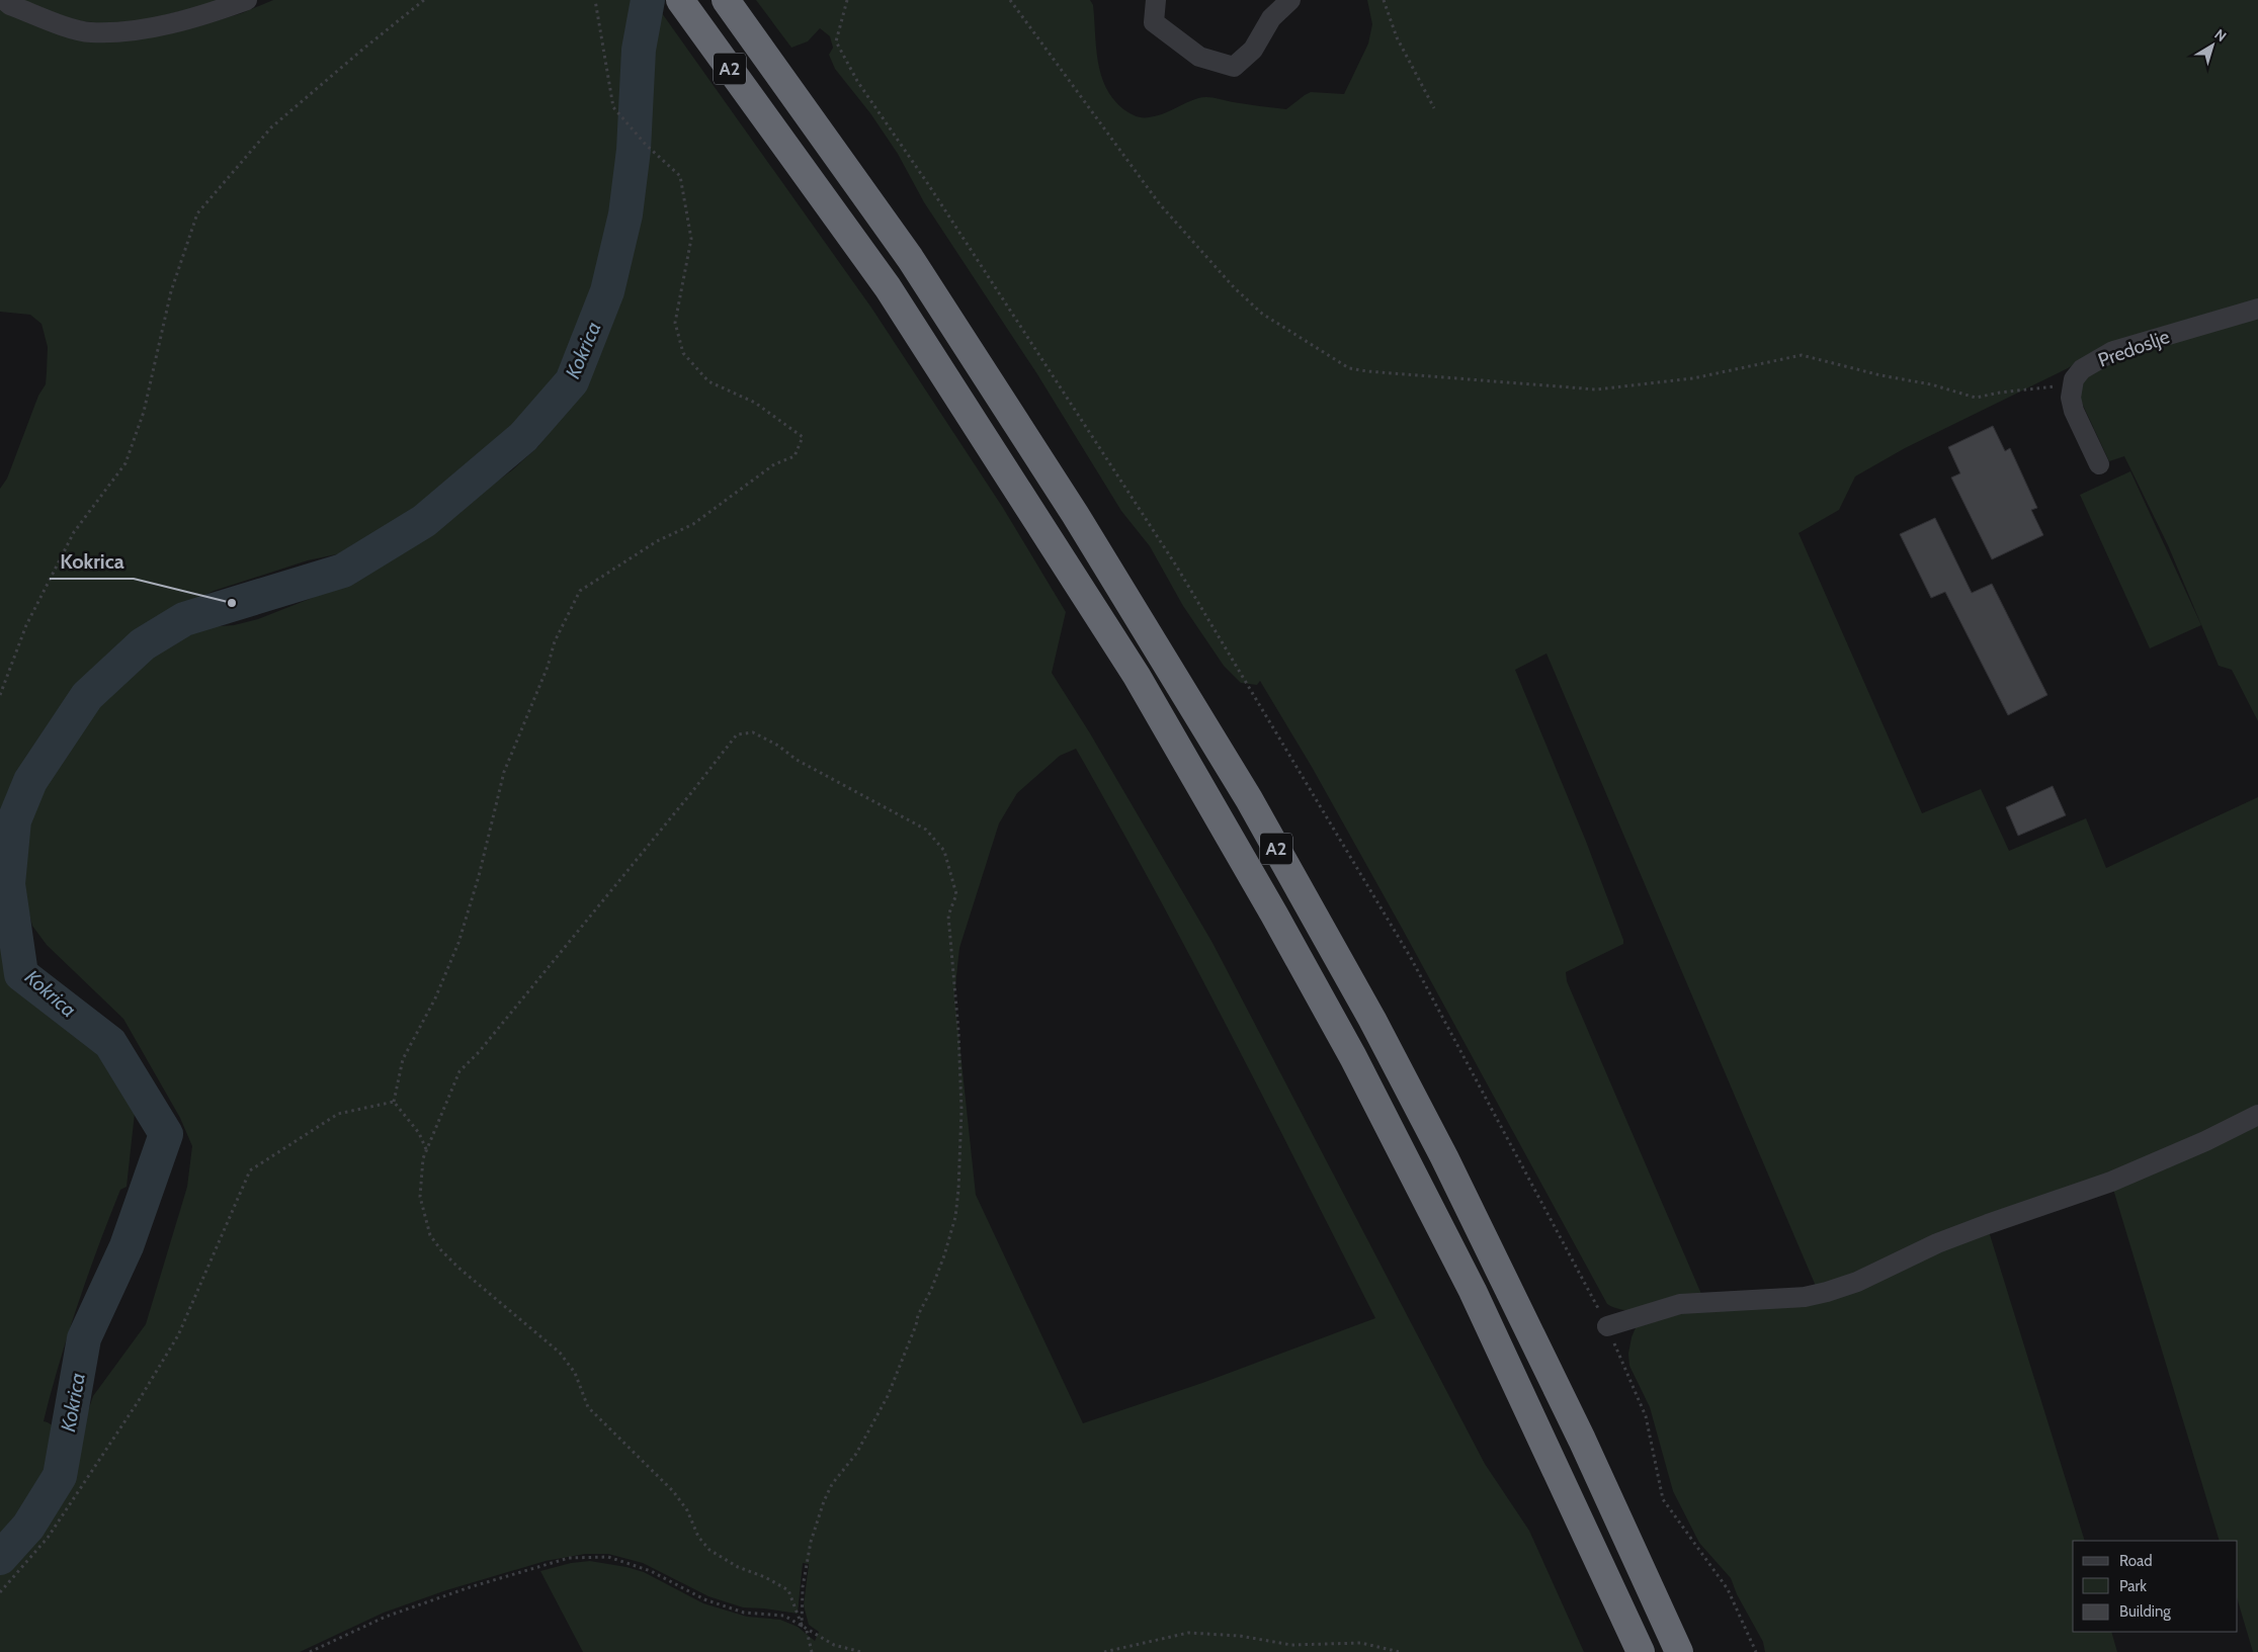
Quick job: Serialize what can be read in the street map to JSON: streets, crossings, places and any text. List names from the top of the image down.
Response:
{
  "streets": {
    "highway": ["A2"],
    "street": ["Predoslje"]
  },
  "water": ["Kokrica"],
  "places": ["Kokrica"],
  "legend": ["Road", "Park", "Building"],
  "north": "top right"
}
